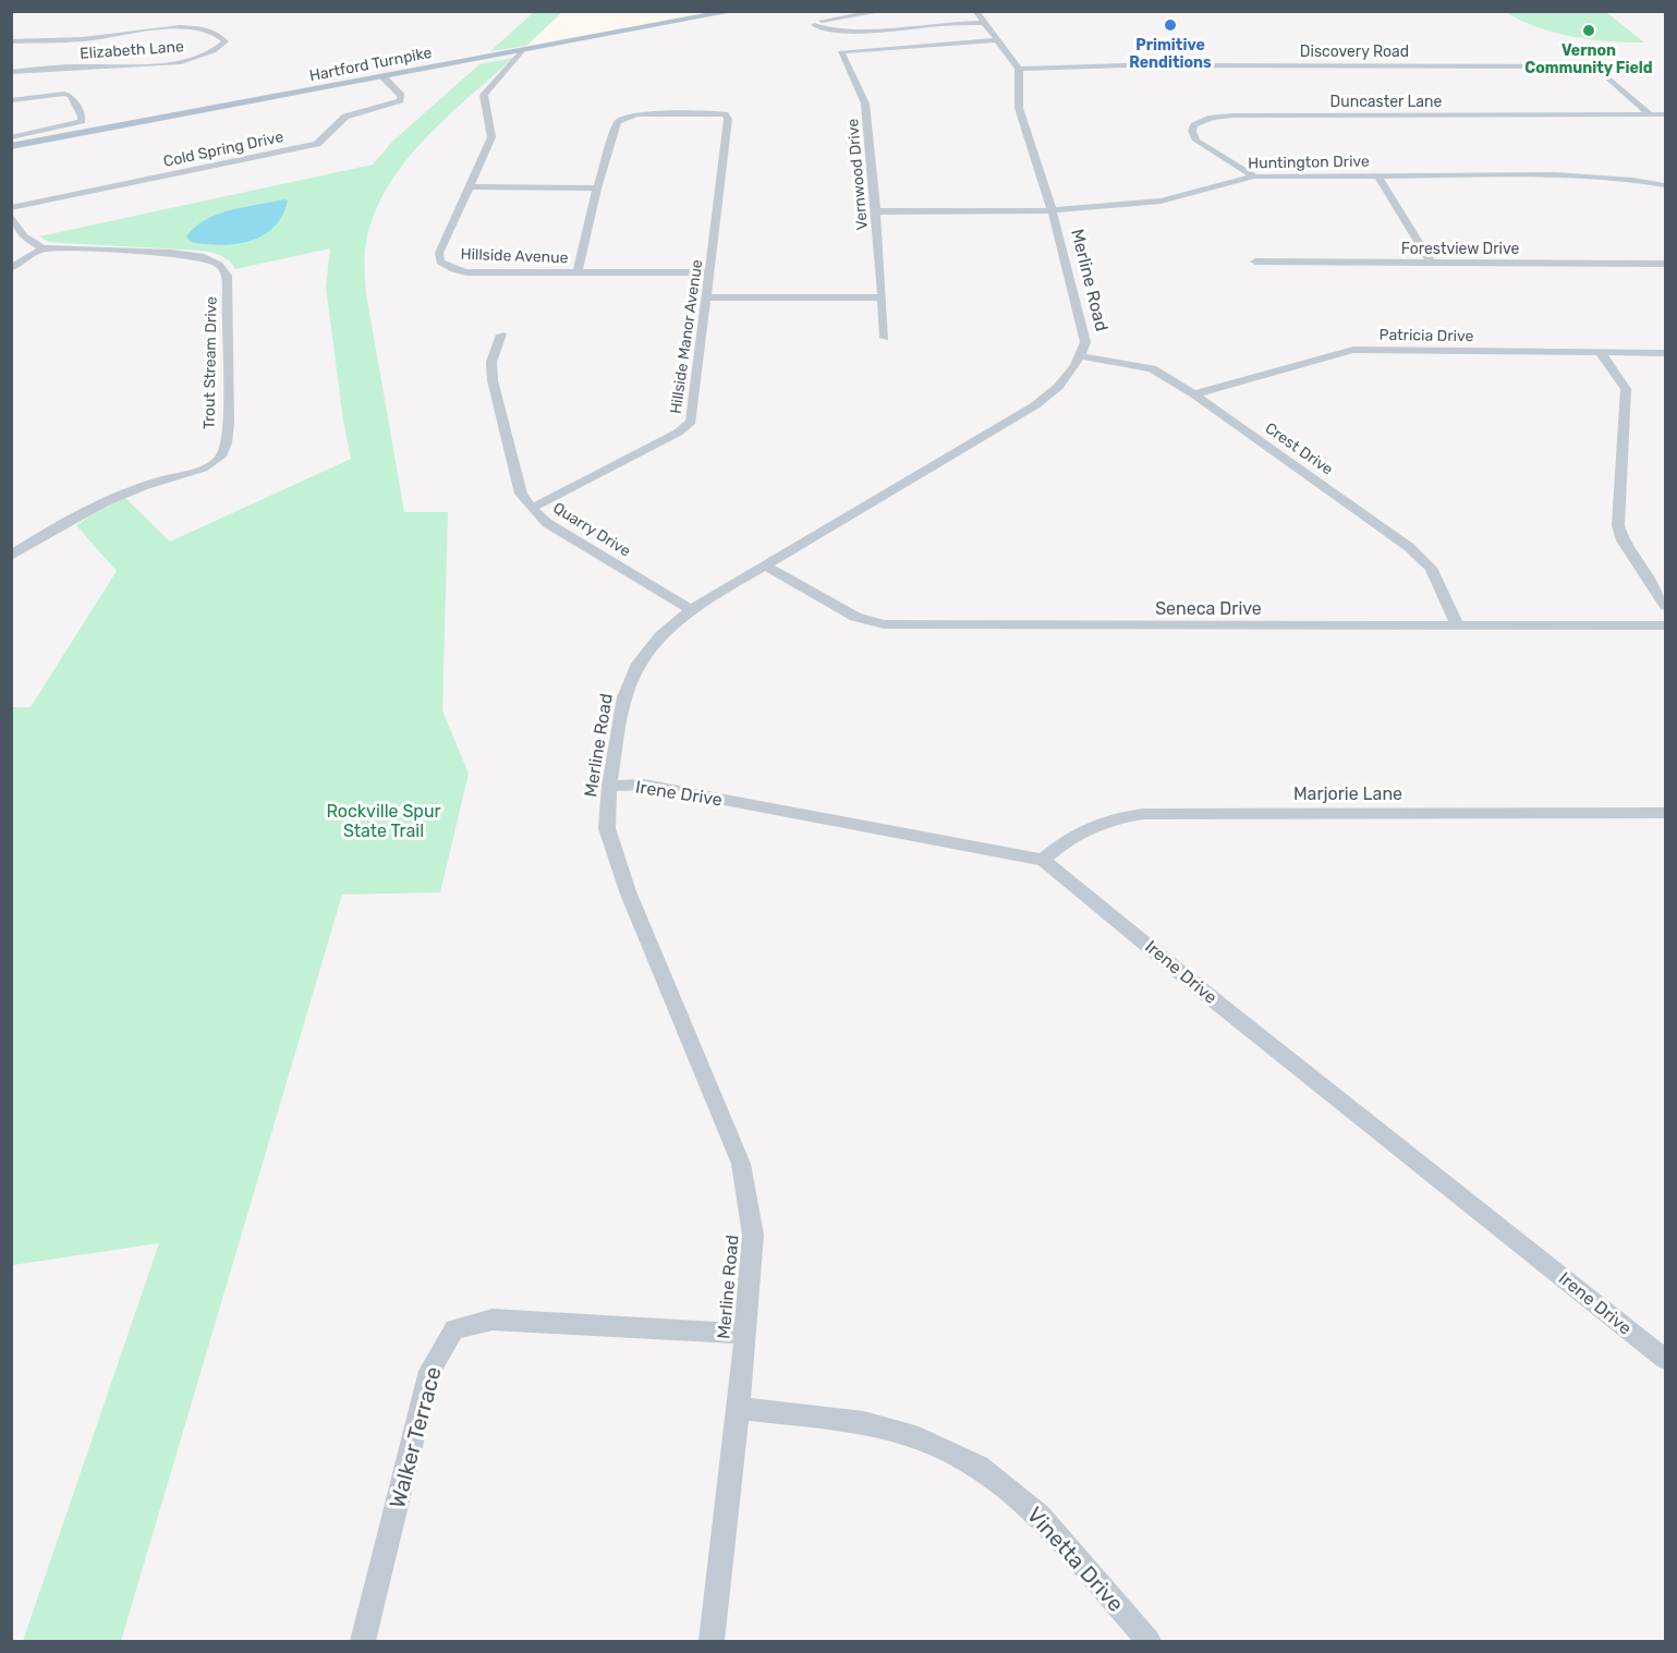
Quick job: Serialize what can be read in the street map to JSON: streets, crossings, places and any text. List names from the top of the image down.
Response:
{
  "streets": {
    "main road": ["Hartford Turnpike"],
    "street": [
      "Elizabeth Lane",
      "Discovery Road",
      "Duncaster Lane",
      "Cold Spring Drive",
      "Huntington Drive",
      "Vernwood Drive",
      "Forestview Drive",
      "Hillside Avenue",
      "Merline Road",
      "Patricia Drive",
      "Hillside Manor Avenue",
      "Trout Stream Drive",
      "Crest Drive",
      "Quarry Drive",
      "Seneca Drive",
      "Irene Drive",
      "Marjorie Lane",
      "Walker Terrace",
      "Vinetta Drive"
    ]
  },
  "crossings": [
    ["Discovery Road", "Duncaster Lane"],
    ["Discovery Road", "Merline Road"],
    ["Hartford Turnpike", "Cold Spring Drive"],
    ["Hartford Turnpike", "Hillside Avenue"],
    ["Duncaster Lane", "Huntington Drive"],
    ["Huntington Drive", "Vernwood Drive"],
    ["Huntington Drive", "Merline Road"],
    ["Hillside Avenue", "Hillside Manor Avenue"],
    ["Merline Road", "Crest Drive"],
    ["Merline Road", "Quarry Drive"],
    ["Merline Road", "Seneca Drive"],
    ["Merline Road", "Irene Drive"],
    ["Merline Road", "Walker Terrace"],
    ["Merline Road", "Vinetta Drive"],
    ["Patricia Drive", "Crest Drive"],
    ["Hillside Manor Avenue", "Quarry Drive"],
    ["Crest Drive", "Seneca Drive"],
    ["Irene Drive", "Marjorie Lane"]
  ],
  "parks": ["Rockville Spur State Trail"],
  "places": ["Primitive Renditions", "Vernon Community Field"]
}
